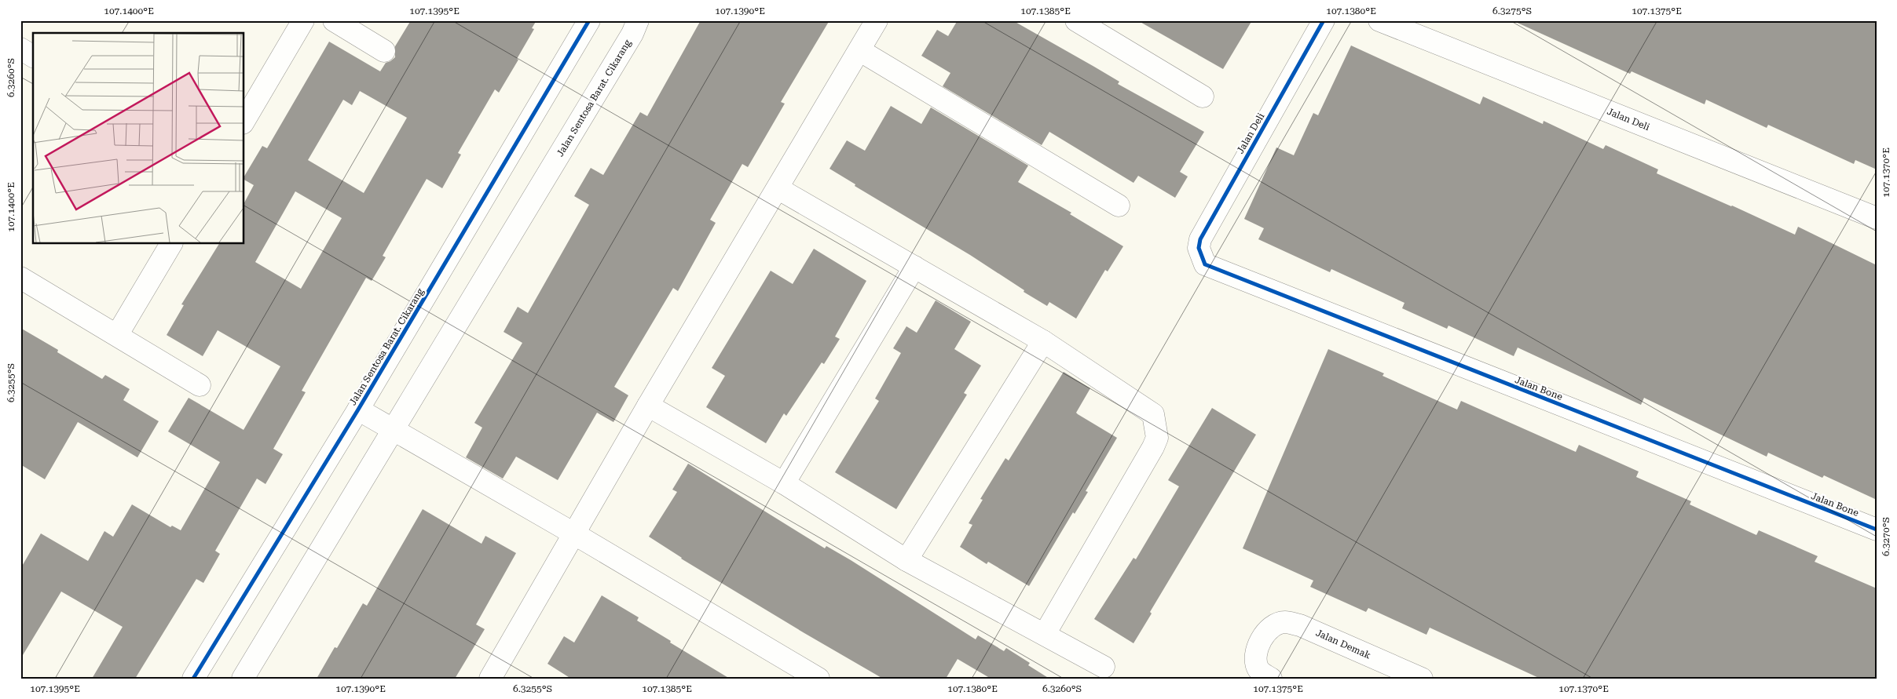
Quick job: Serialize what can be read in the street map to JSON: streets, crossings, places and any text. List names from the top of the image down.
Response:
{
  "streets": {
    "street": [
      "Jalan Sentosa Barat. Cikarang",
      "Jalan Deli",
      "Jalan Bone",
      "Jalan Demak"
    ]
  },
  "crossings": [
    ["Jalan Deli", "Jalan Bone"]
  ],
  "coordinates": [
    "107.1400°E",
    "107.1395°E",
    "107.1390°E",
    "107.1385°E",
    "107.1380°E",
    "6.3275°S",
    "107.1375°E",
    "6.3260°S",
    "107.1370°E",
    "6.3255°S",
    "6.3270°S"
  ]
}
